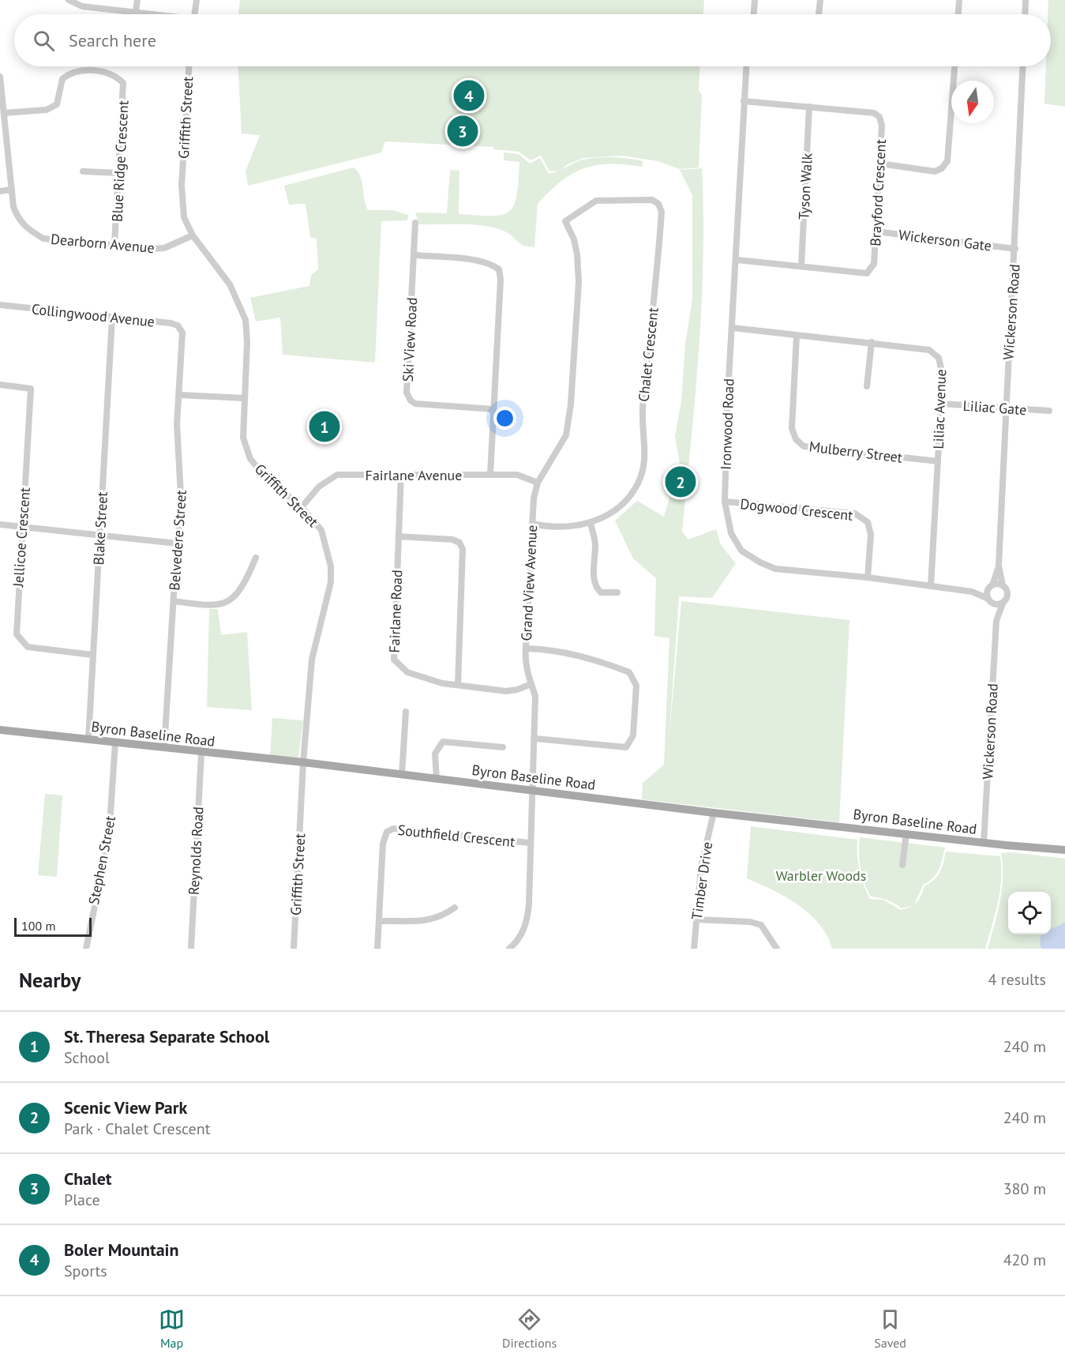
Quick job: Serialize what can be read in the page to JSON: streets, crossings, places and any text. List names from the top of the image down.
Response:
{
  "streets": {
    "main road": ["Byron Baseline Road"],
    "street": [
      "Griffith Street",
      "Blue Ridge Crescent",
      "Tyson Walk",
      "Brayford Crescent",
      "Wickerson Gate",
      "Dearborn Avenue",
      "Wickerson Road",
      "Collingwood Avenue",
      "Ski View Road",
      "Chalet Crescent",
      "Liliac Gate",
      "Liliac Avenue",
      "Ironwood Road",
      "Mulberry Street",
      "Fairlane Avenue",
      "Dogwood Crescent",
      "Blake Street",
      "Jellicoe Crescent",
      "Belvedere Street",
      "Grand View Avenue",
      "Fairlane Road",
      "Southfield Crescent",
      "Reynolds Road",
      "Stephen Street",
      "Timber Drive"
    ]
  },
  "crossings": [
    ["Griffith Street", "Dearborn Avenue"],
    ["Griffith Street", "Fairlane Avenue"],
    ["Griffith Street", "Byron Baseline Road"],
    ["Blue Ridge Crescent", "Dearborn Avenue"],
    ["Tyson Walk", "Brayford Crescent"],
    ["Brayford Crescent", "Wickerson Gate"],
    ["Brayford Crescent", "Ironwood Road"],
    ["Wickerson Gate", "Wickerson Road"],
    ["Wickerson Road", "Liliac Gate"],
    ["Wickerson Road", "Ironwood Road"],
    ["Wickerson Road", "Byron Baseline Road"],
    ["Collingwood Avenue", "Blake Street"],
    ["Collingwood Avenue", "Belvedere Street"],
    ["Chalet Crescent", "Grand View Avenue"],
    ["Liliac Gate", "Liliac Avenue"],
    ["Liliac Avenue", "Ironwood Road"],
    ["Liliac Avenue", "Mulberry Street"],
    ["Ironwood Road", "Dogwood Crescent"],
    ["Fairlane Avenue", "Grand View Avenue"],
    ["Fairlane Avenue", "Fairlane Road"],
    ["Blake Street", "Jellicoe Crescent"],
    ["Blake Street", "Byron Baseline Road"],
    ["Belvedere Street", "Byron Baseline Road"],
    ["Grand View Avenue", "Fairlane Road"],
    ["Grand View Avenue", "Byron Baseline Road"],
    ["Grand View Avenue", "Southfield Crescent"],
    ["Byron Baseline Road", "Reynolds Road"],
    ["Byron Baseline Road", "Stephen Street"],
    ["Byron Baseline Road", "Timber Drive"]
  ],
  "parks": ["Warbler Woods"],
  "scale_bar": "100 m",
  "north": "bottom",
  "page": {
    "search": "Search here",
    "pins": [
      "4",
      "3",
      "1",
      "2"
    ],
    "scale": "100 m",
    "heading": ["Nearby", "4 results"],
    "list": [
      {
        "mark": "1",
        "name": "St. Theresa Separate School",
        "note": "School",
        "value": "240 m"
      },
      {
        "mark": "2",
        "name": "Scenic View Park",
        "note": "Park · Chalet Crescent",
        "value": "240 m"
      },
      {
        "mark": "3",
        "name": "Chalet",
        "note": "Place",
        "value": "380 m"
      },
      {
        "mark": "4",
        "name": "Boler Mountain",
        "note": "Sports",
        "value": "420 m"
      }
    ],
    "nav": ["Map", "Directions", "Saved"]
  }
}
